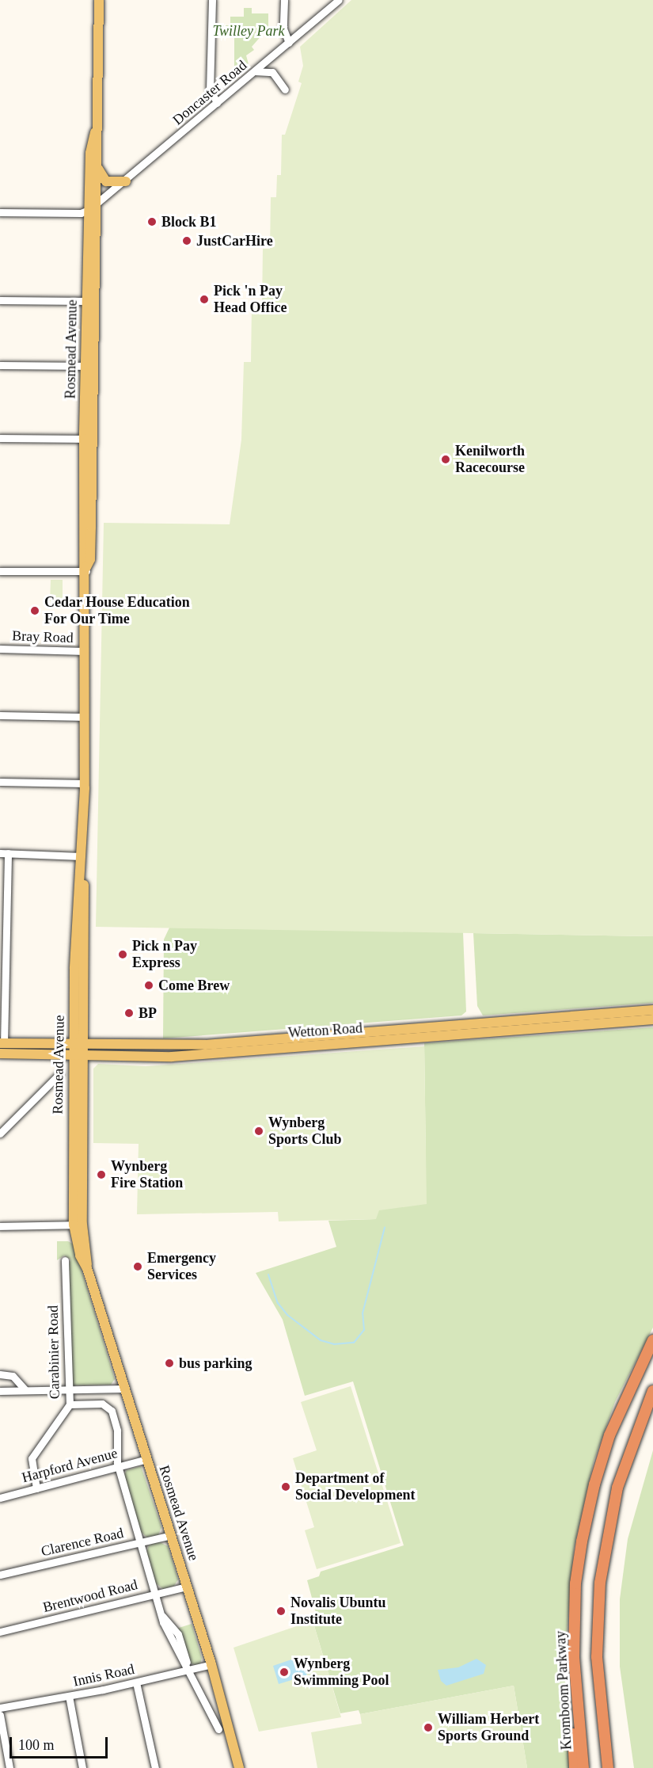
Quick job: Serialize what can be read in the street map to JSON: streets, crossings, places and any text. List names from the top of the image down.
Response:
{
  "streets": {
    "highway": ["Kromboom Parkway"],
    "main road": ["Rosmead Avenue", "Wetton Road"],
    "street": [
      "Doncaster Road",
      "Bray Road",
      "Carabinier Road",
      "Harpford Avenue",
      "Clarence Road",
      "Brentwood Road",
      "Innis Road"
    ]
  },
  "crossings": [
    ["Doncaster Road", "Rosmead Avenue"],
    ["Rosmead Avenue", "Bray Road"],
    ["Rosmead Avenue", "Wetton Road"],
    ["Rosmead Avenue", "Harpford Avenue"],
    ["Rosmead Avenue", "Clarence Road"],
    ["Rosmead Avenue", "Brentwood Road"],
    ["Rosmead Avenue", "Innis Road"],
    ["Carabinier Road", "Harpford Avenue"]
  ],
  "parks": ["Twilley Park"],
  "places": [
    "Block B1",
    "JustCarHire",
    "Pick 'n Pay Head Office",
    "Kenilworth Racecourse",
    "Cedar House Education For Our Time",
    "Pick n Pay Express",
    "Come Brew",
    "BP",
    "Wynberg Sports Club",
    "Wynberg Fire Station",
    "Emergency Services",
    "bus parking",
    "Department of Social Development",
    "Novalis Ubuntu Institute",
    "Wynberg Swimming Pool",
    "William Herbert Sports Ground"
  ],
  "scale_bar": "100 m"
}
